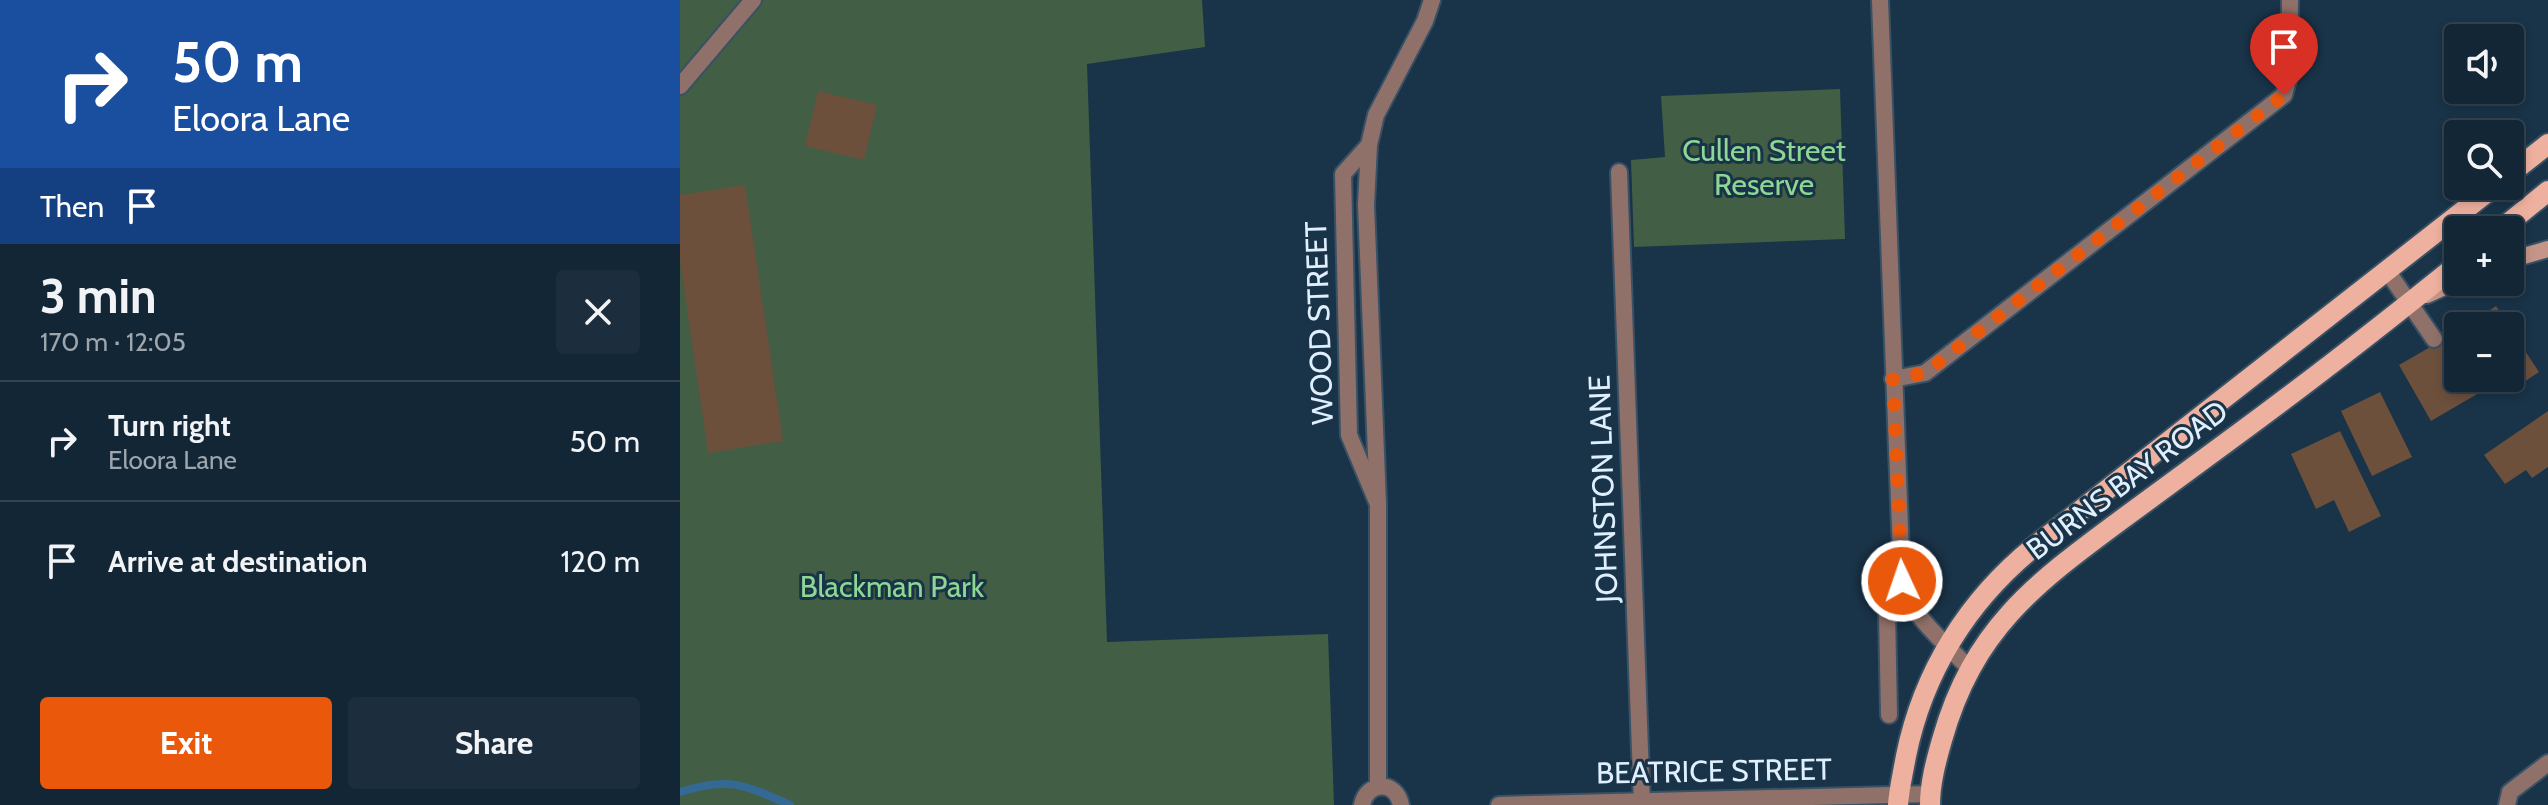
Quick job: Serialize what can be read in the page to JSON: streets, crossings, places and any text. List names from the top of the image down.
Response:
{
  "streets": {
    "main road": ["BURNS BAY ROAD"],
    "street": ["WOOD STREET", "JOHNSTON LANE", "BEATRICE STREET"]
  },
  "crossings": [
    ["BURNS BAY ROAD", "BEATRICE STREET"],
    ["JOHNSTON LANE", "BEATRICE STREET"]
  ],
  "parks": ["Cullen Street Reserve", "Blackman Park"],
  "page": {
    "turn": ["50 m", "Eloora Lane"],
    "map_buttons": ["+", "−"],
    "then": "Then",
    "heading": ["3 min", "170 m · 12:05"],
    "list": [
      {
        "name": "Turn right",
        "note": "Eloora Lane",
        "value": "50 m"
      },
      {
        "name": "Arrive at destination",
        "value": "120 m"
      }
    ],
    "buttons": ["Exit", "Share"]
  }
}
